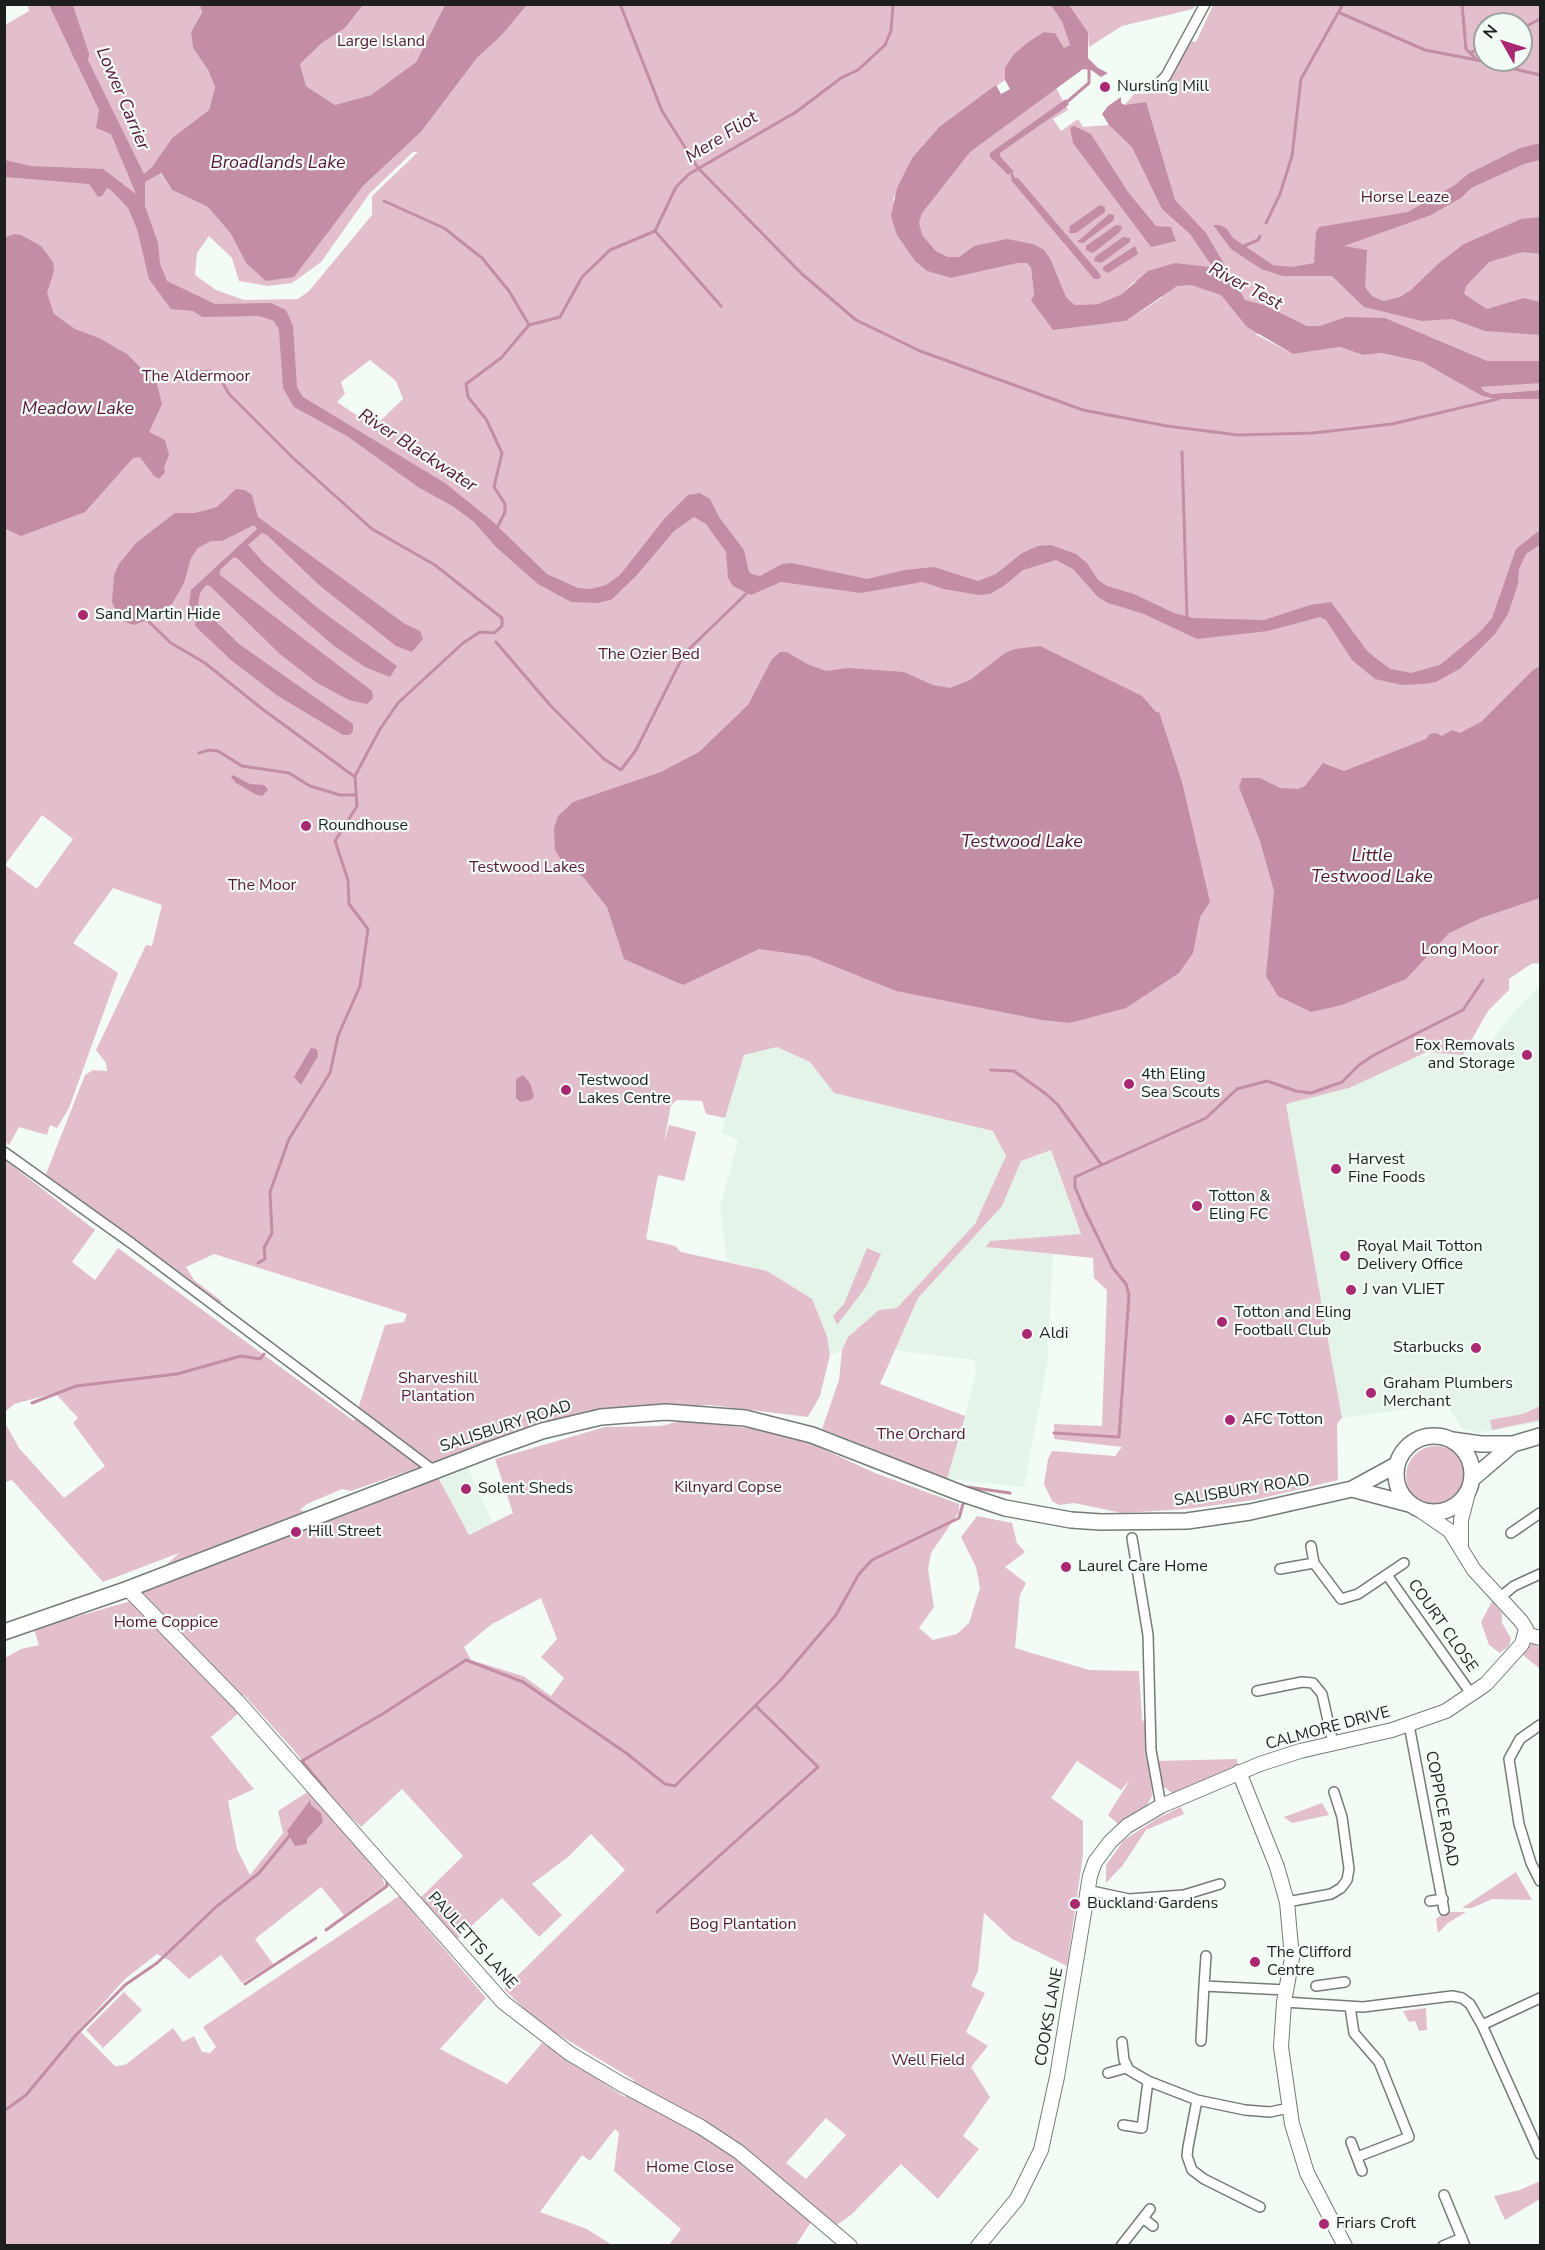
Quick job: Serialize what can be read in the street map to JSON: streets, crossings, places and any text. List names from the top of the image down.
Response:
{
  "streets": {
    "main road": ["SALISBURY ROAD"],
    "street": [
      "COURT CLOSE",
      "CALMORE DRIVE",
      "COPPICE ROAD",
      "PAULETTS LANE",
      "COOKS LANE"
    ]
  },
  "crossings": [
    ["SALISBURY ROAD", "PAULETTS LANE"],
    ["COURT CLOSE", "CALMORE DRIVE"],
    ["CALMORE DRIVE", "COPPICE ROAD"],
    ["CALMORE DRIVE", "COOKS LANE"]
  ],
  "water": [
    "Lower Carrier",
    "Mere Fliot",
    "Broadlands Lake",
    "River Test",
    "Meadow Lake",
    "River Blackwater",
    "Testwood Lake",
    "Little Testwood Lake"
  ],
  "parks": [
    "Large Island",
    "Horse Leaze",
    "The Aldermoor",
    "The Ozier Bed",
    "Testwood Lakes",
    "The Moor",
    "Long Moor",
    "Sharveshill Plantation",
    "The Orchard",
    "Kilnyard Copse",
    "Home Coppice",
    "Bog Plantation",
    "Well Field",
    "Home Close"
  ],
  "places": [
    "Nursling Mill",
    "Sand Martin Hide",
    "Roundhouse",
    "Fox Removals and Storage",
    "4th Eling Sea Scouts",
    "Testwood Lakes Centre",
    "Harvest Fine Foods",
    "Totton & Eling FC",
    "Royal Mail Totton Delivery Office",
    "J van VLIET",
    "Totton and Eling Football Club",
    "Aldi",
    "Starbucks",
    "Graham Plumbers Merchant",
    "AFC Totton",
    "Solent Sheds",
    "Hill Street",
    "Laurel Care Home",
    "Buckland Gardens",
    "The Clifford Centre",
    "Friars Croft"
  ],
  "north": "top left"
}
